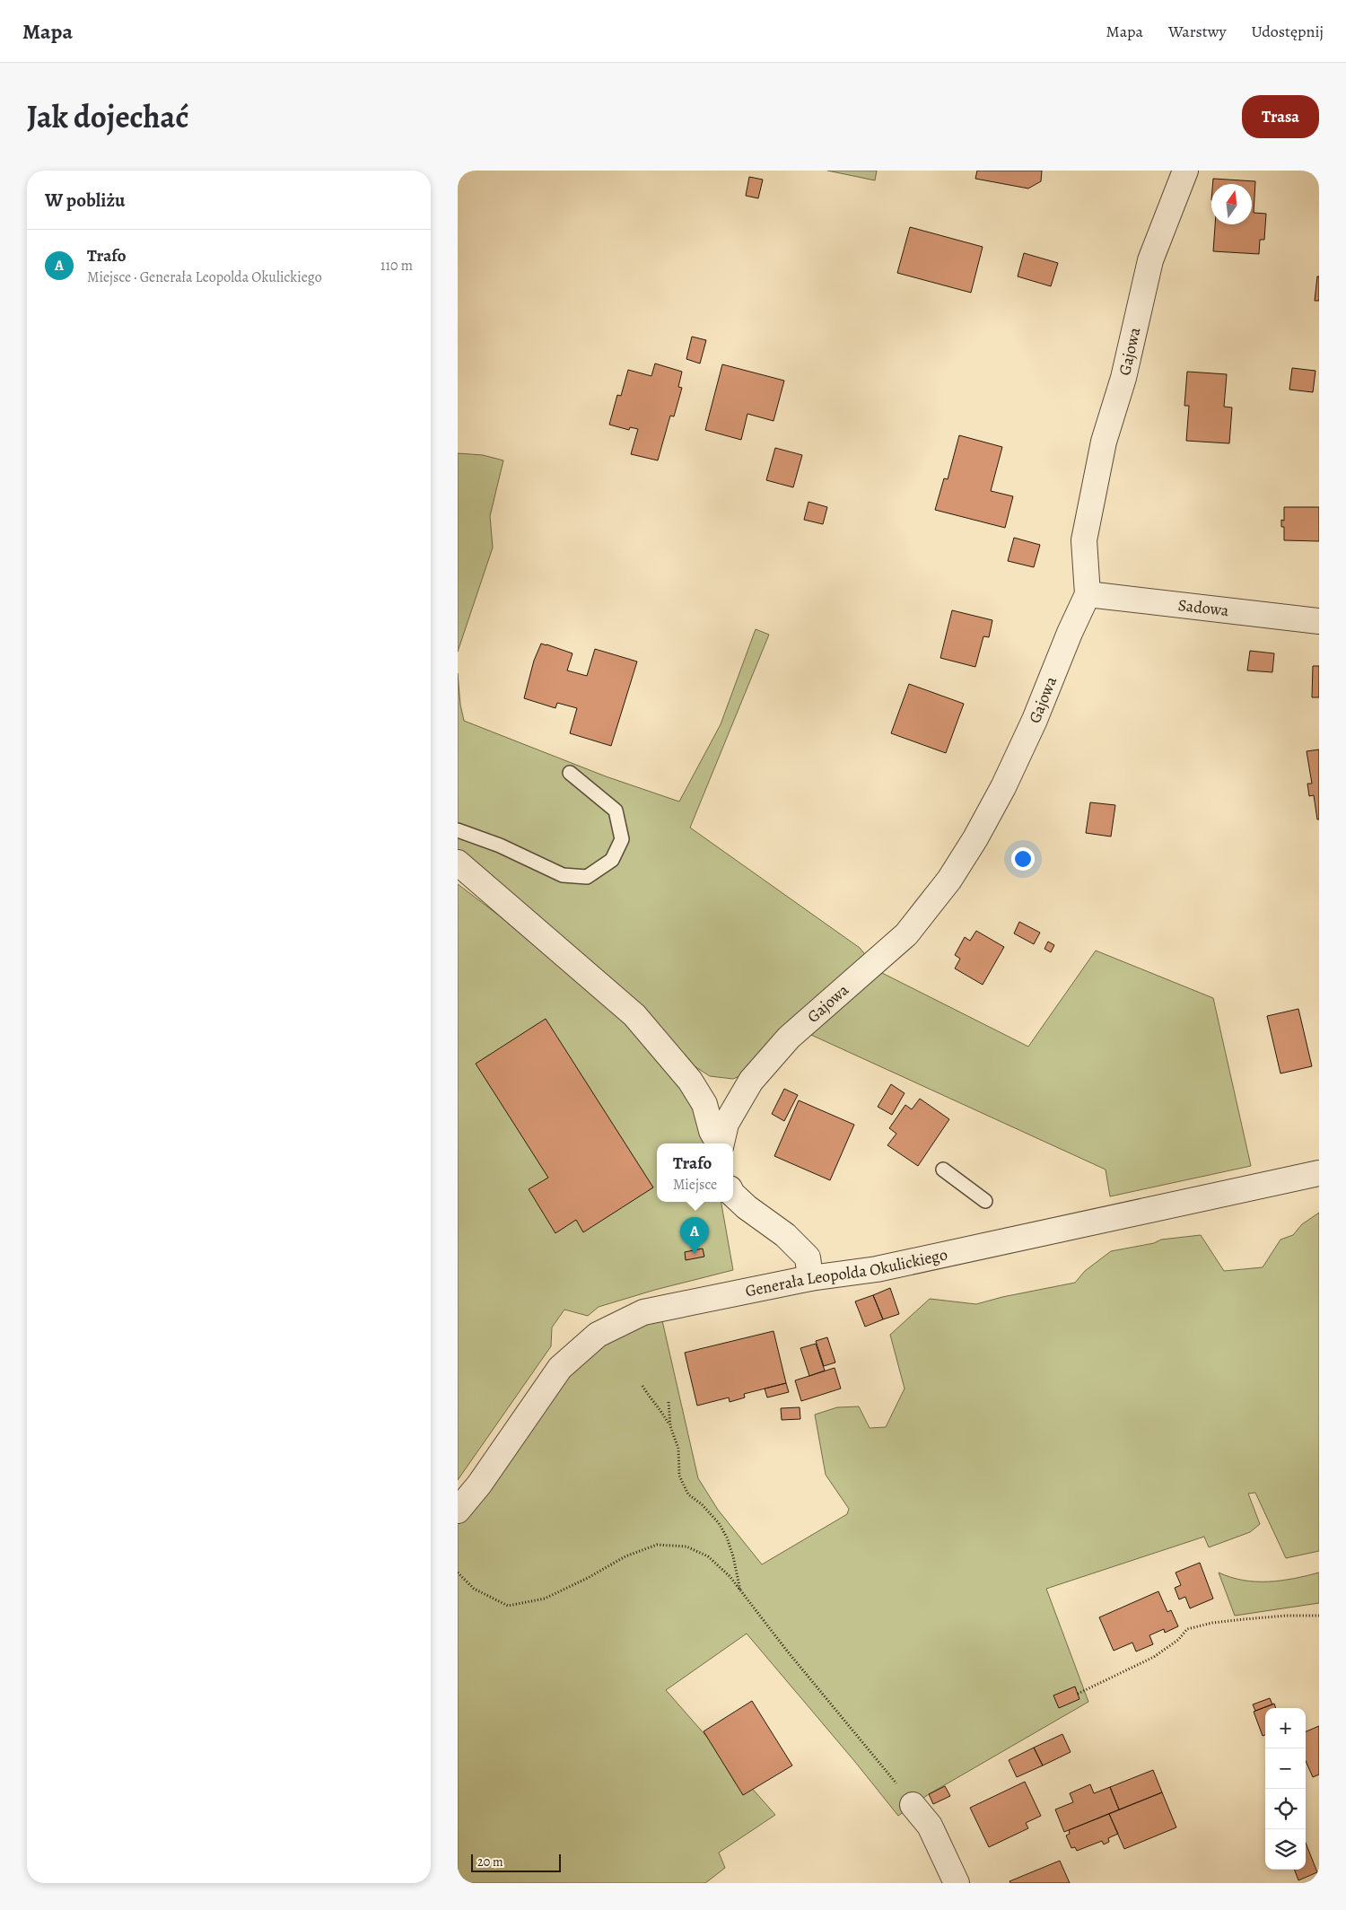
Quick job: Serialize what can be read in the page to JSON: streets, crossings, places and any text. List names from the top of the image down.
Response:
{
  "streets": {
    "street": ["Gajowa", "Sadowa", "Generała Leopolda Okulickiego"]
  },
  "crossings": [
    ["Gajowa", "Sadowa"]
  ],
  "scale_bar": "20 m",
  "north": "top",
  "page": {
    "header": "Mapa",
    "nav": ["Mapa", "Warstwy", "Udostępnij"],
    "title": "Jak dojechać",
    "buttons": "Trasa",
    "heading": "W pobliżu",
    "list": [
      {
        "mark": "A",
        "name": "Trafo",
        "note": "Miejsce · Generała Leopolda Okulickiego",
        "value": "110 m"
      }
    ],
    "popup": ["Trafo", "Miejsce"],
    "pins": "A",
    "map_buttons": ["+", "−"],
    "scale": "20 m"
  }
}
